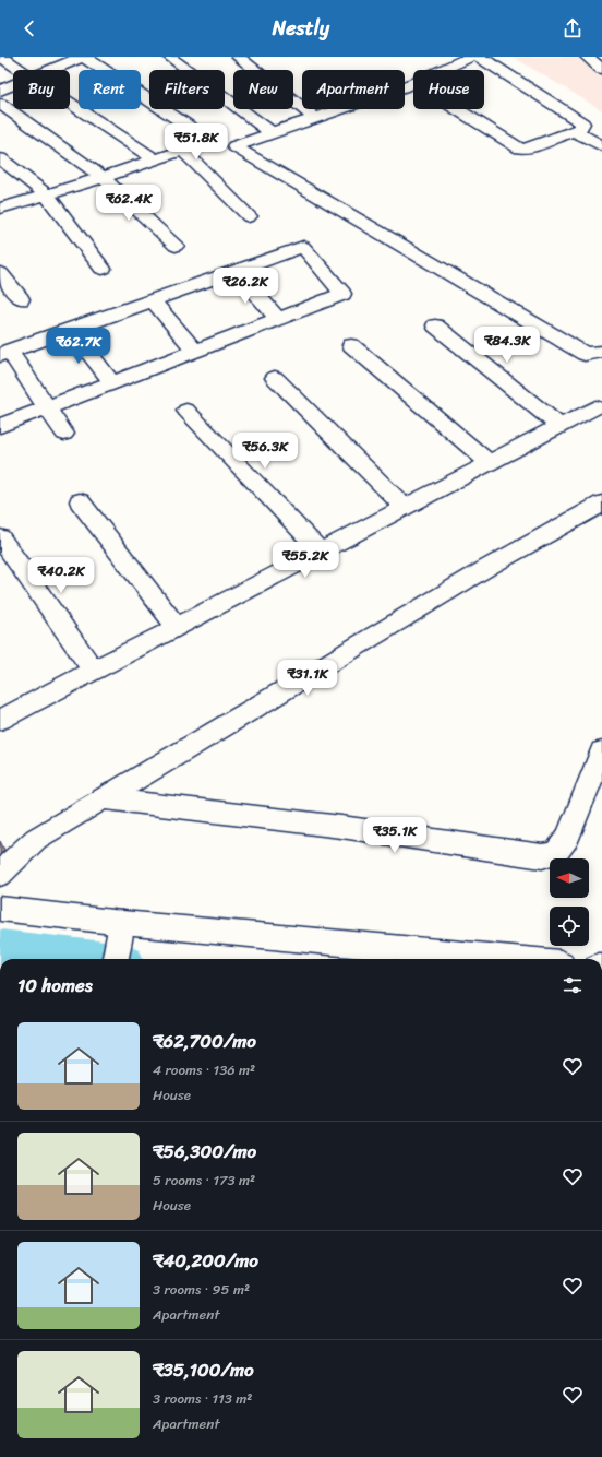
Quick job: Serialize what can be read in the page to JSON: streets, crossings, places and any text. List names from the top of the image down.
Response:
{
  "north": "left",
  "page": {
    "header": "Nestly",
    "chip": [
      "Buy",
      "Rent",
      "Filters",
      "New",
      "Apartment",
      "House"
    ],
    "price": [
      "₹51.8K",
      "₹62.4K",
      "₹26.2K",
      "₹84.3K",
      "₹62.7K",
      "₹56.3K",
      "₹55.2K",
      "₹40.2K",
      "₹31.1K",
      "₹35.1K"
    ],
    "heading": "10 homes",
    "list": [
      {
        "name": "₹62,700/mo",
        "note": "4 rooms · 136 m² · House"
      },
      {
        "name": "₹56,300/mo",
        "note": "5 rooms · 173 m² · House"
      },
      {
        "name": "₹40,200/mo",
        "note": "3 rooms · 95 m² · Apartment"
      },
      {
        "name": "₹35,100/mo",
        "note": "3 rooms · 113 m² · Apartment"
      }
    ]
  }
}
